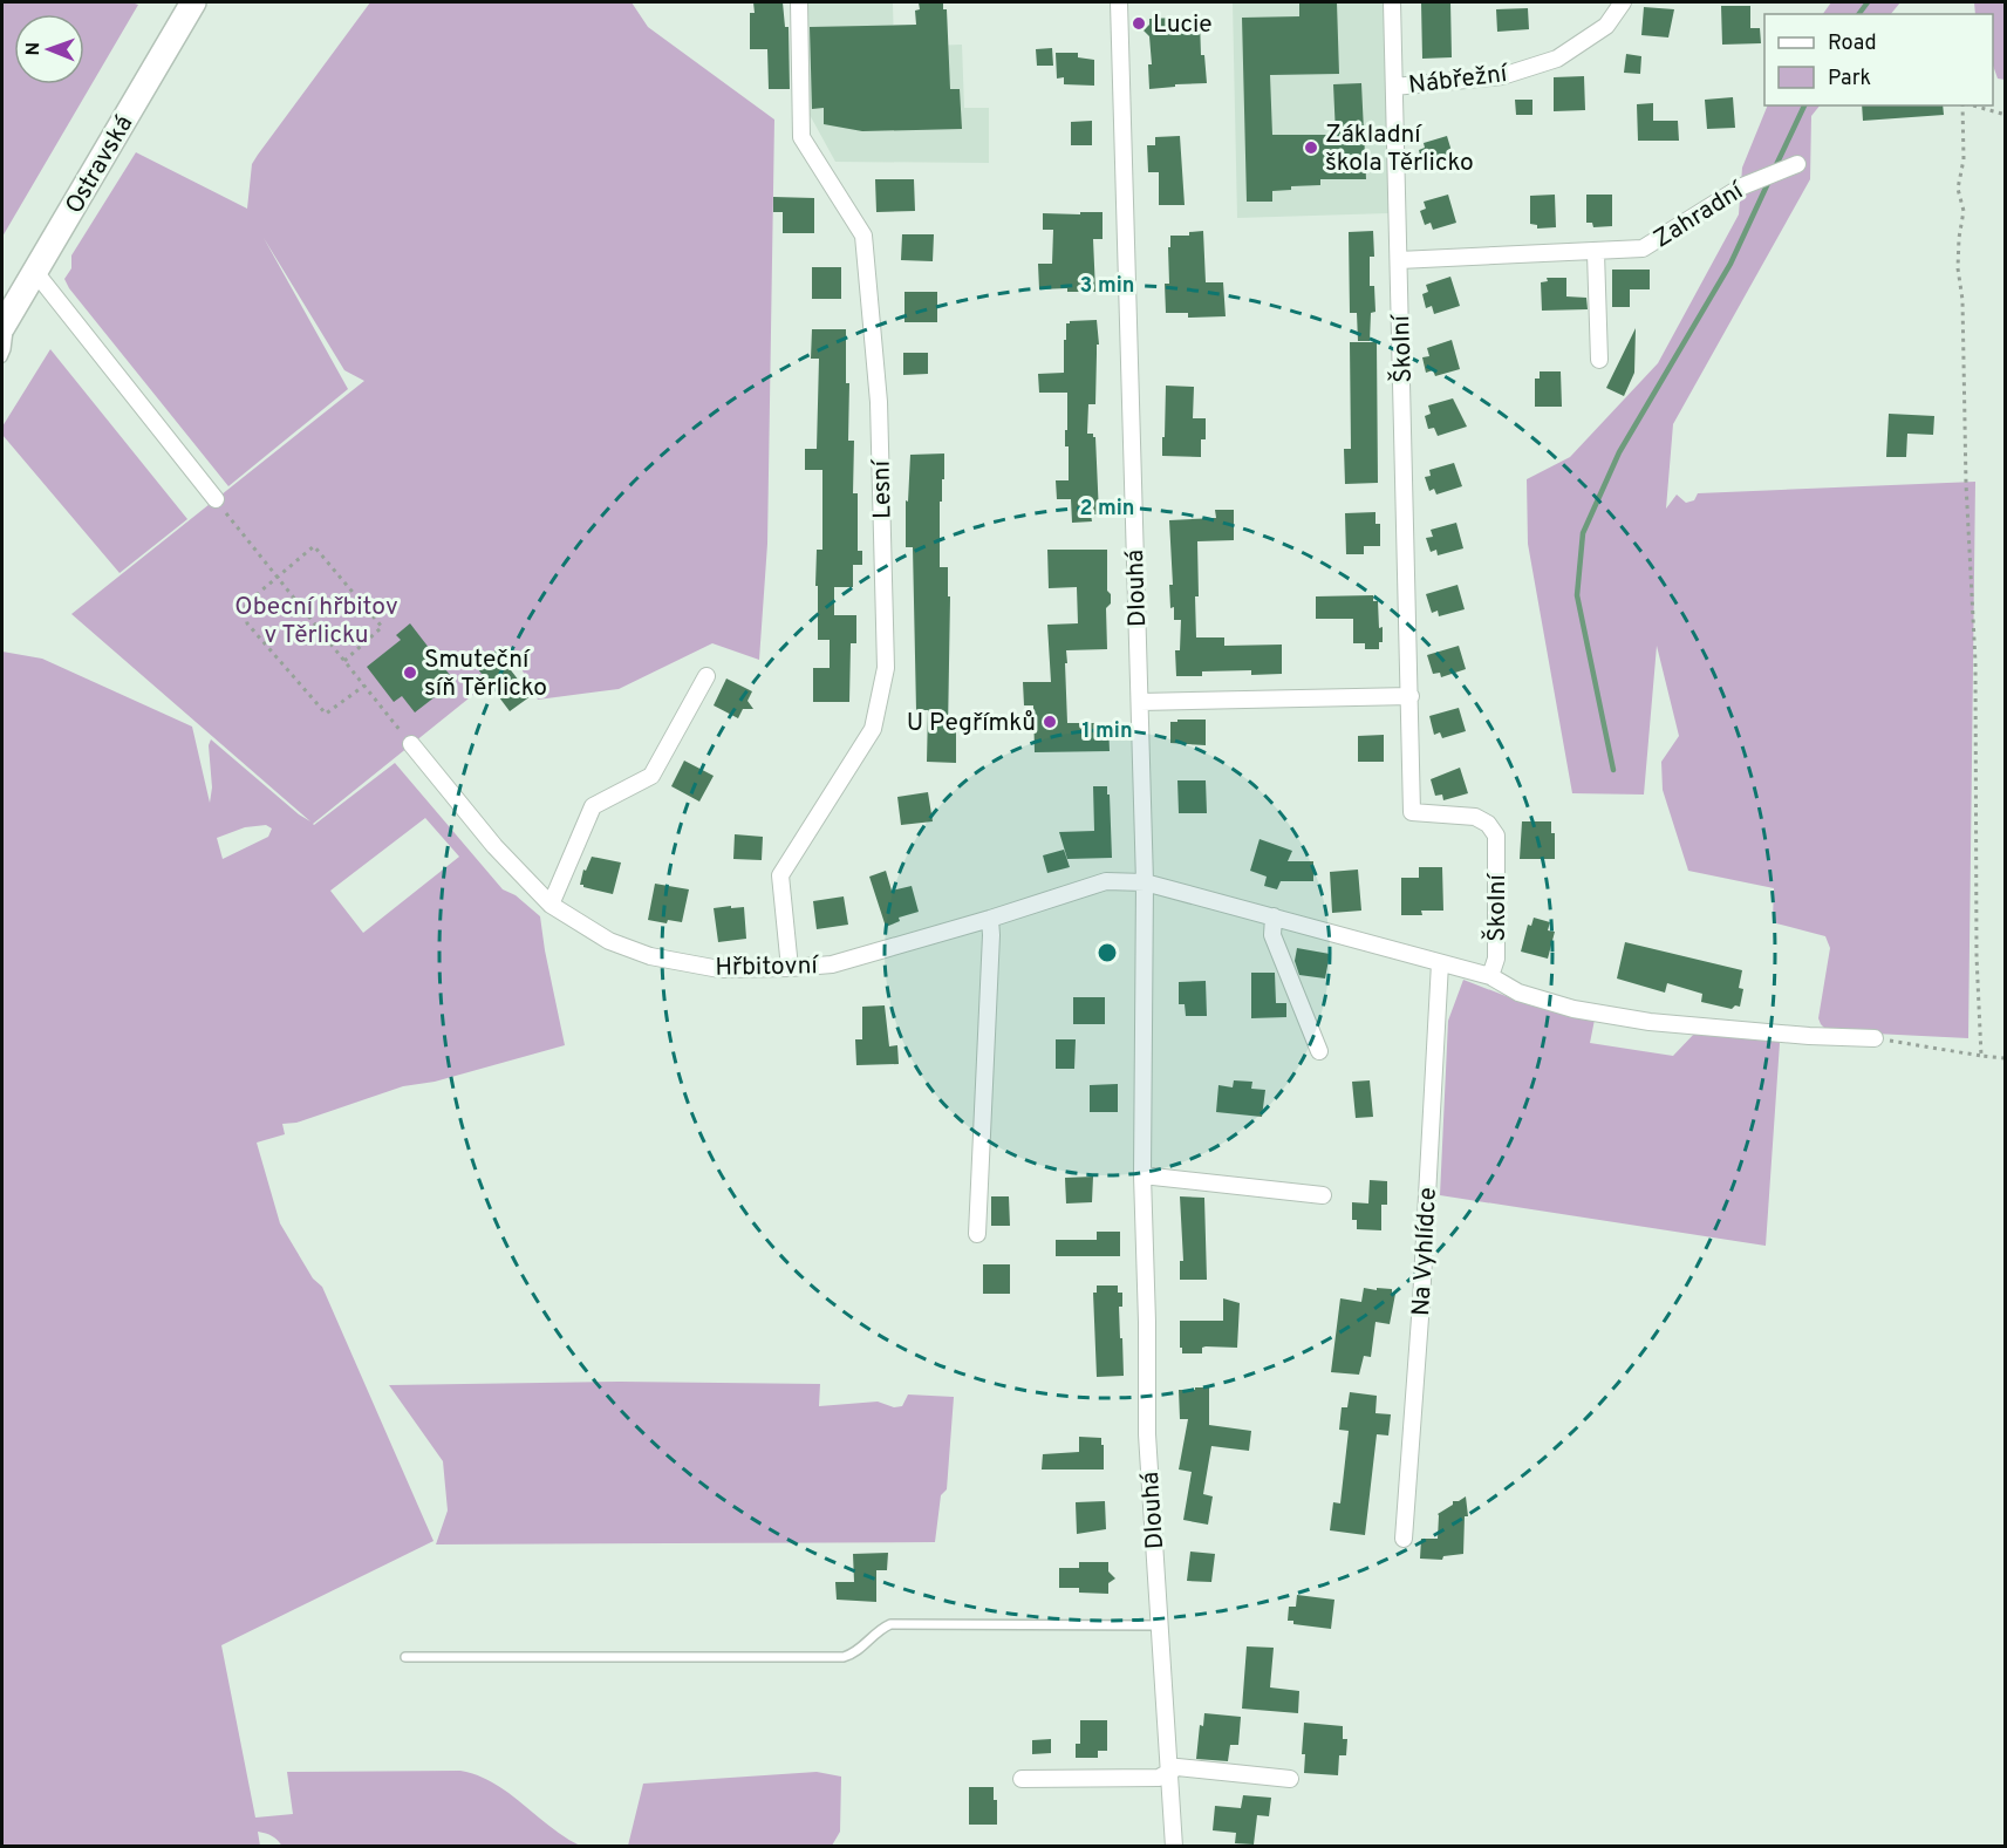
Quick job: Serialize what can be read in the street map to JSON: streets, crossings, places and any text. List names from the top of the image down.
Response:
{
  "streets": {
    "main road": ["Ostravská"],
    "street": [
      "Nábřežní",
      "Zahradní",
      "Školní",
      "Lesní",
      "Dlouhá",
      "Hřbitovní",
      "Na Vyhlídce"
    ]
  },
  "crossings": [
    ["Nábřežní", "Školní"],
    ["Zahradní", "Školní"],
    ["Lesní", "Hřbitovní"],
    ["Dlouhá", "Hřbitovní"]
  ],
  "parks": ["Obecní hřbitov v Těrlicku"],
  "places": [
    "Lucie",
    "Základní škola Těrlicko",
    "Smuteční síň Těrlicko",
    "U Pegřímků"
  ],
  "legend": ["Road", "Park"],
  "north": "left",
  "rings": ["3 min", "2 min", "1 min"]
}
